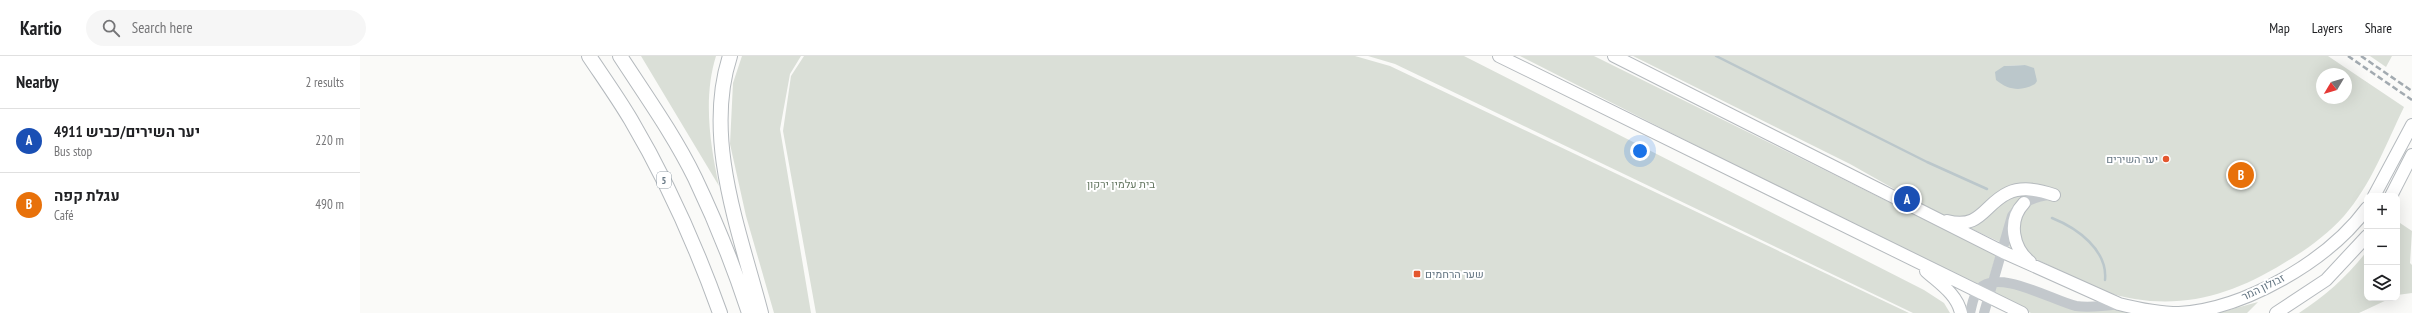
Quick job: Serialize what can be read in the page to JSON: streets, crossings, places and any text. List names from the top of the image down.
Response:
{
  "streets": {
    "highway": ["5"],
    "main road": ["זבולון המר"]
  },
  "parks": ["בית עלמין ירקון"],
  "places": {
    "other": ["יער השירים"],
    "transit": ["שער הרחמים"]
  },
  "north": "bottom left",
  "page": {
    "header": "Kartio",
    "search": "Search here",
    "nav": ["Map", "Layers", "Share"],
    "heading": ["Nearby", "2 results"],
    "list": [
      {
        "mark": "A",
        "name": "יער השירים/כביש 4911",
        "note": "Bus stop",
        "value": "220 m"
      },
      {
        "mark": "B",
        "name": "עגלת קפה",
        "note": "Café",
        "value": "490 m"
      }
    ],
    "pins": ["B", "A"],
    "map_buttons": ["+", "−"]
  }
}
